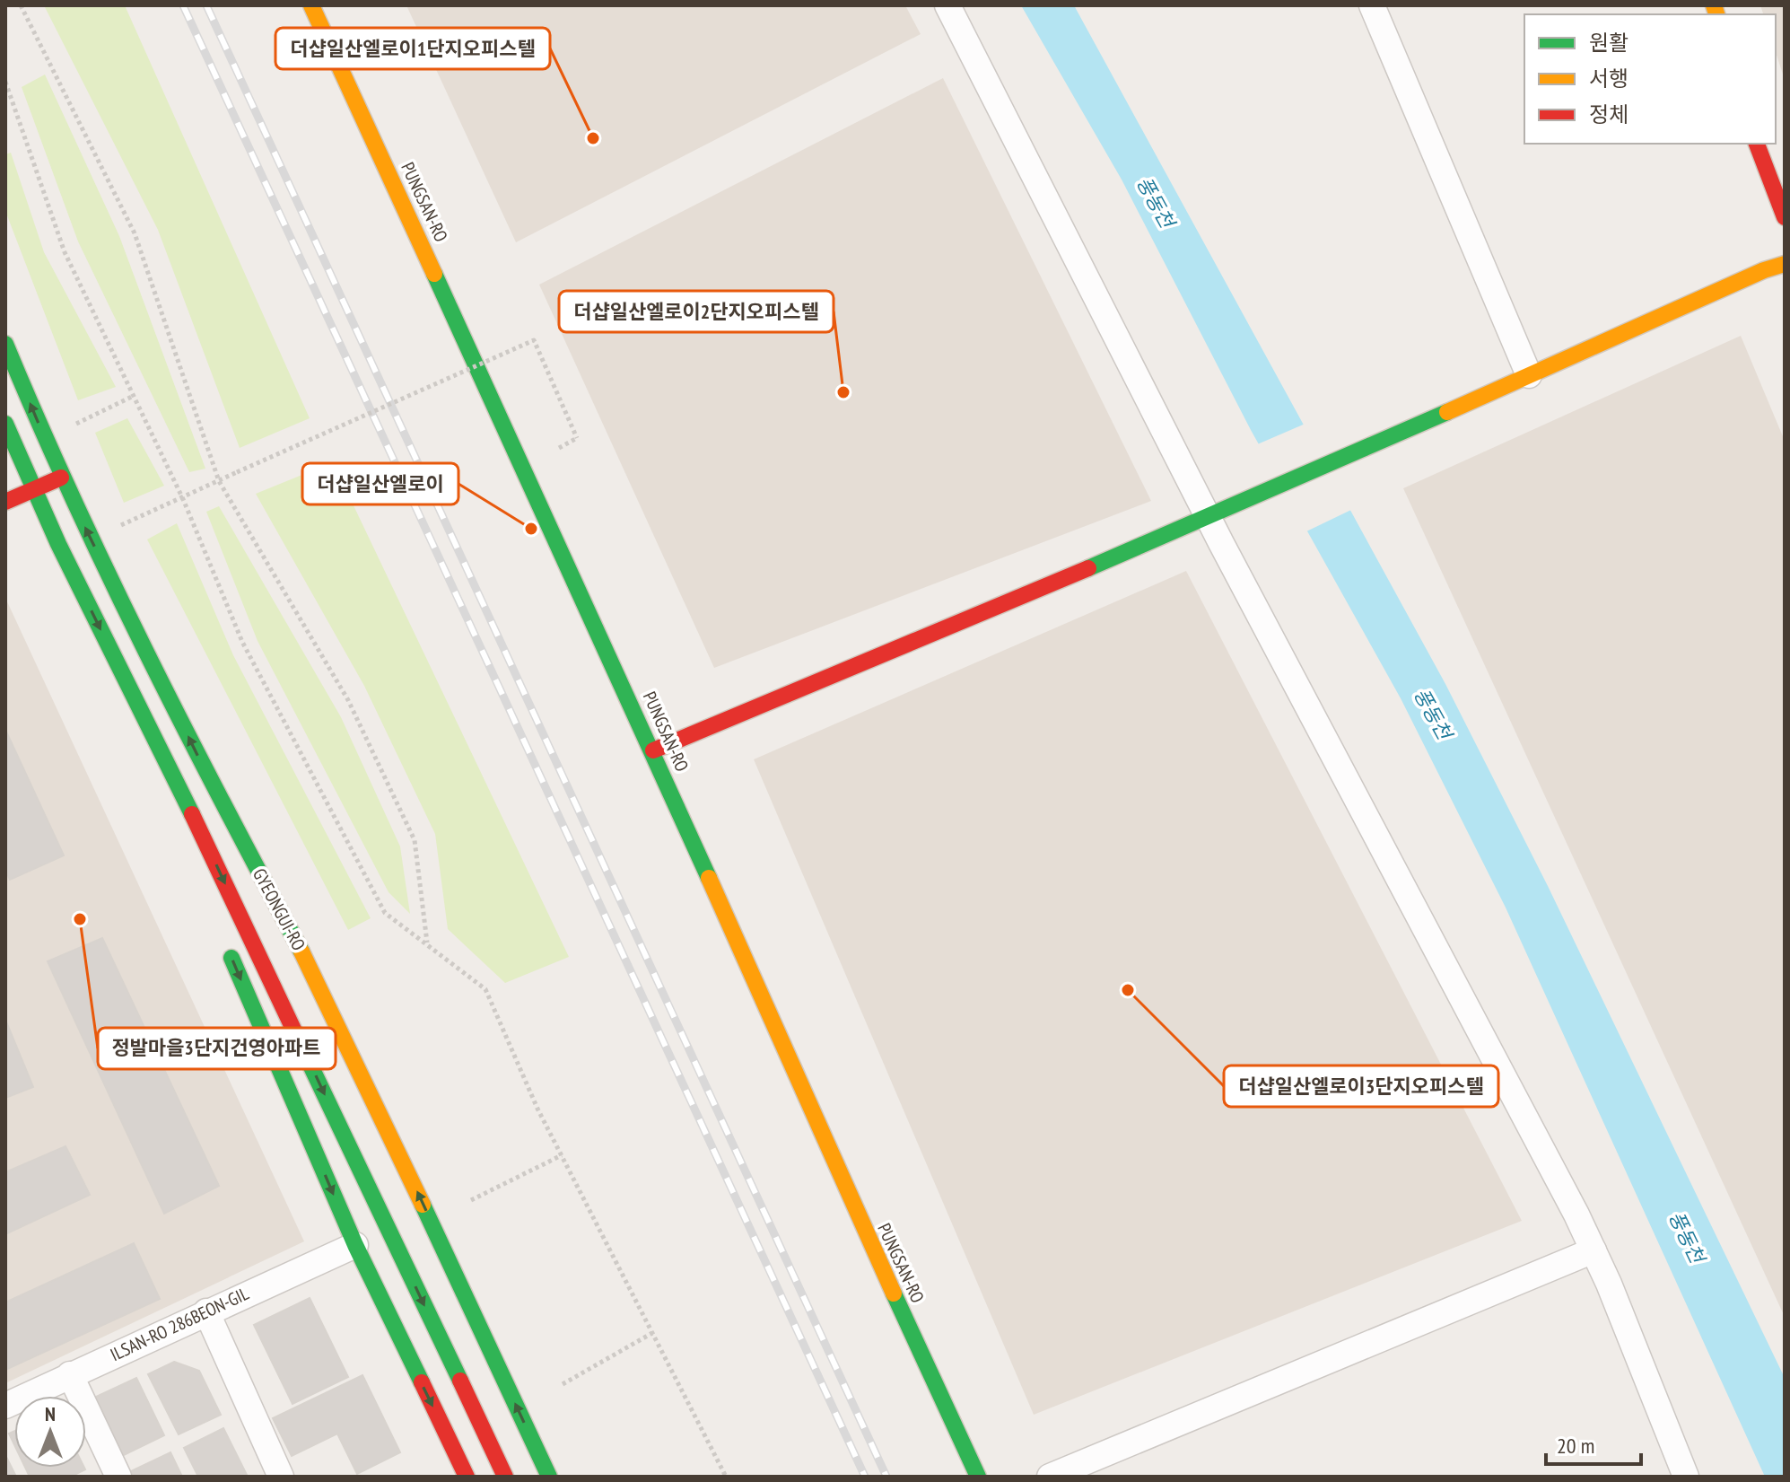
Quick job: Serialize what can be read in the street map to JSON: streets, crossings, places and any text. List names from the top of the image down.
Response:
{
  "streets": {
    "main road": ["PUNGSAN-RO", "GYEONGUI-RO"],
    "street": ["ILSAN-RO 286BEON-GIL"]
  },
  "water": ["풍동천"],
  "places": [
    "더샵일산엘로이1단지오피스텔",
    "더샵일산엘로이2단지오피스텔",
    "더샵일산엘로이",
    "정발마을3단지건영아파트",
    "더샵일산엘로이3단지오피스텔"
  ],
  "legend": ["원활", "서행", "정체"],
  "scale_bar": "20 m",
  "north": "top"
}
